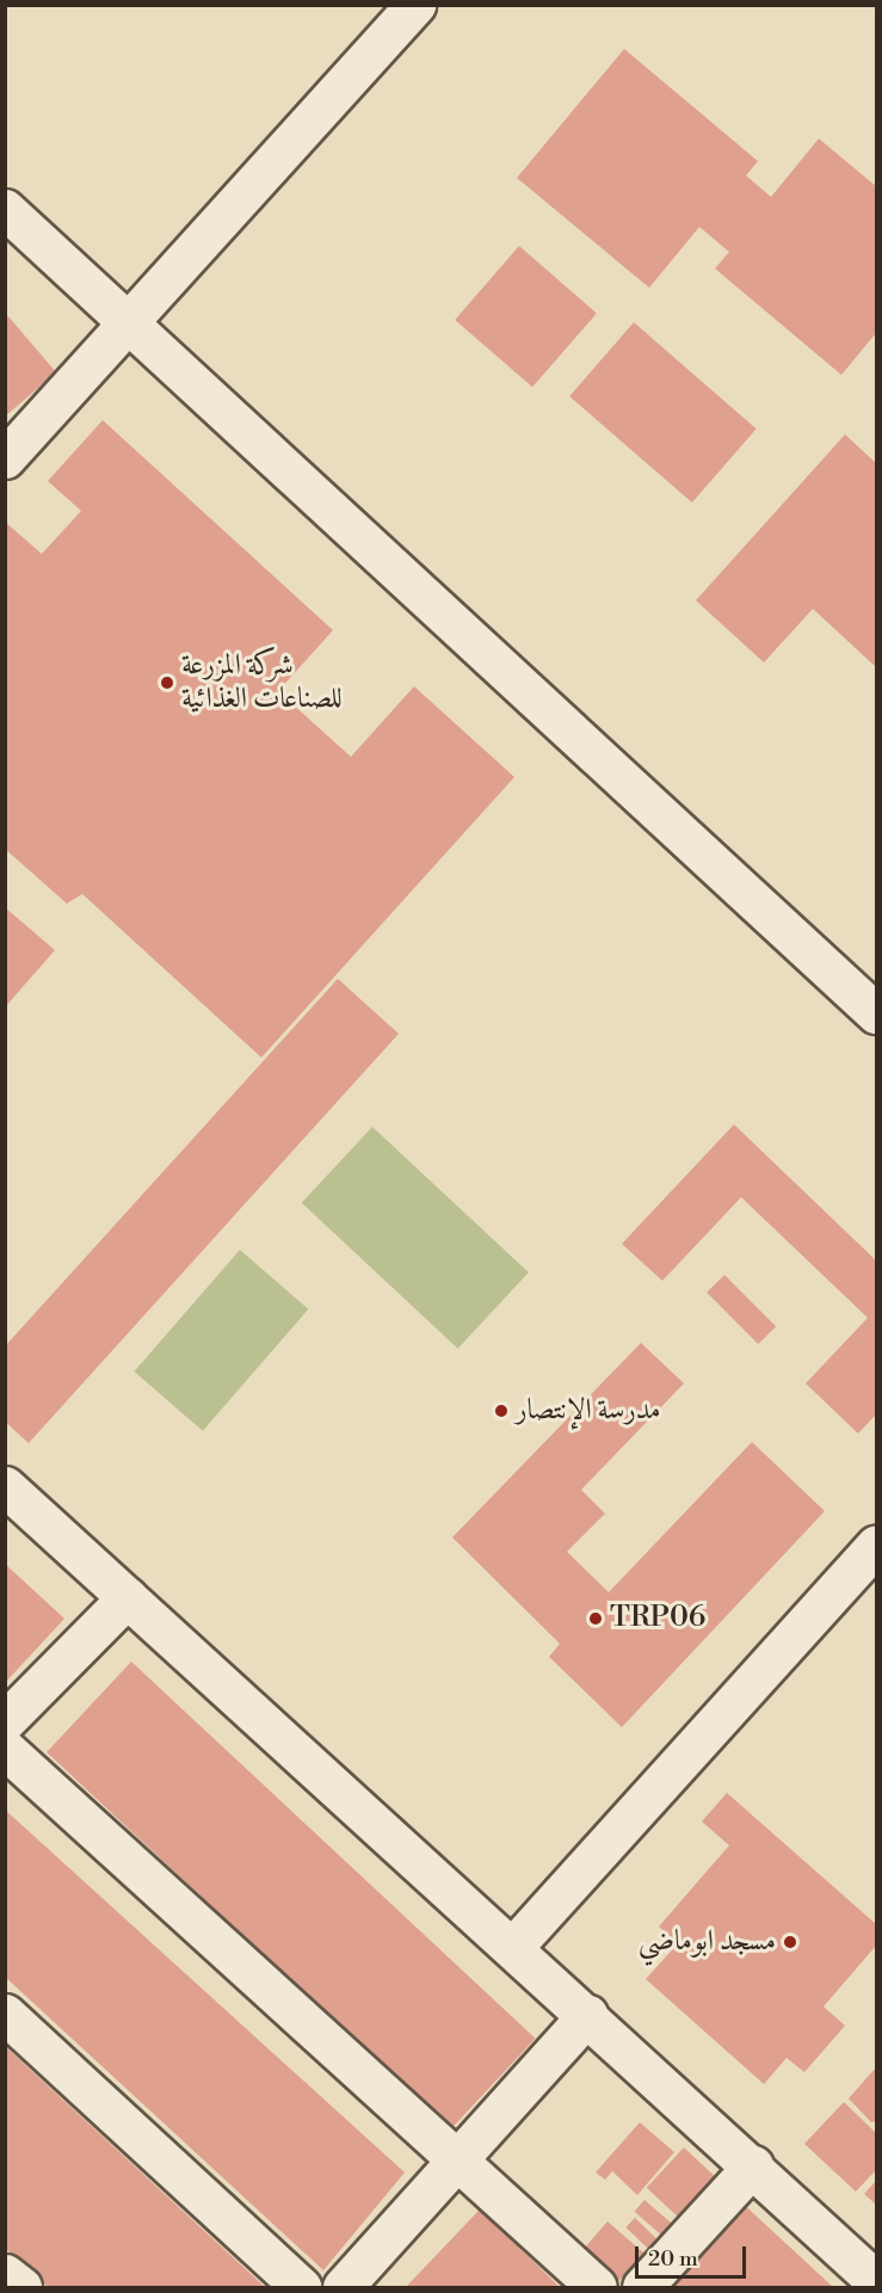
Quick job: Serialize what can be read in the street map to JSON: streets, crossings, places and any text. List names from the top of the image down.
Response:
{
  "places": [
    "شركة المزرعة للصناعات الغذائية",
    "مدرسة الإنتصار",
    "TRP06",
    "مسجد ابوماضي"
  ],
  "scale_bar": "20 m"
}
